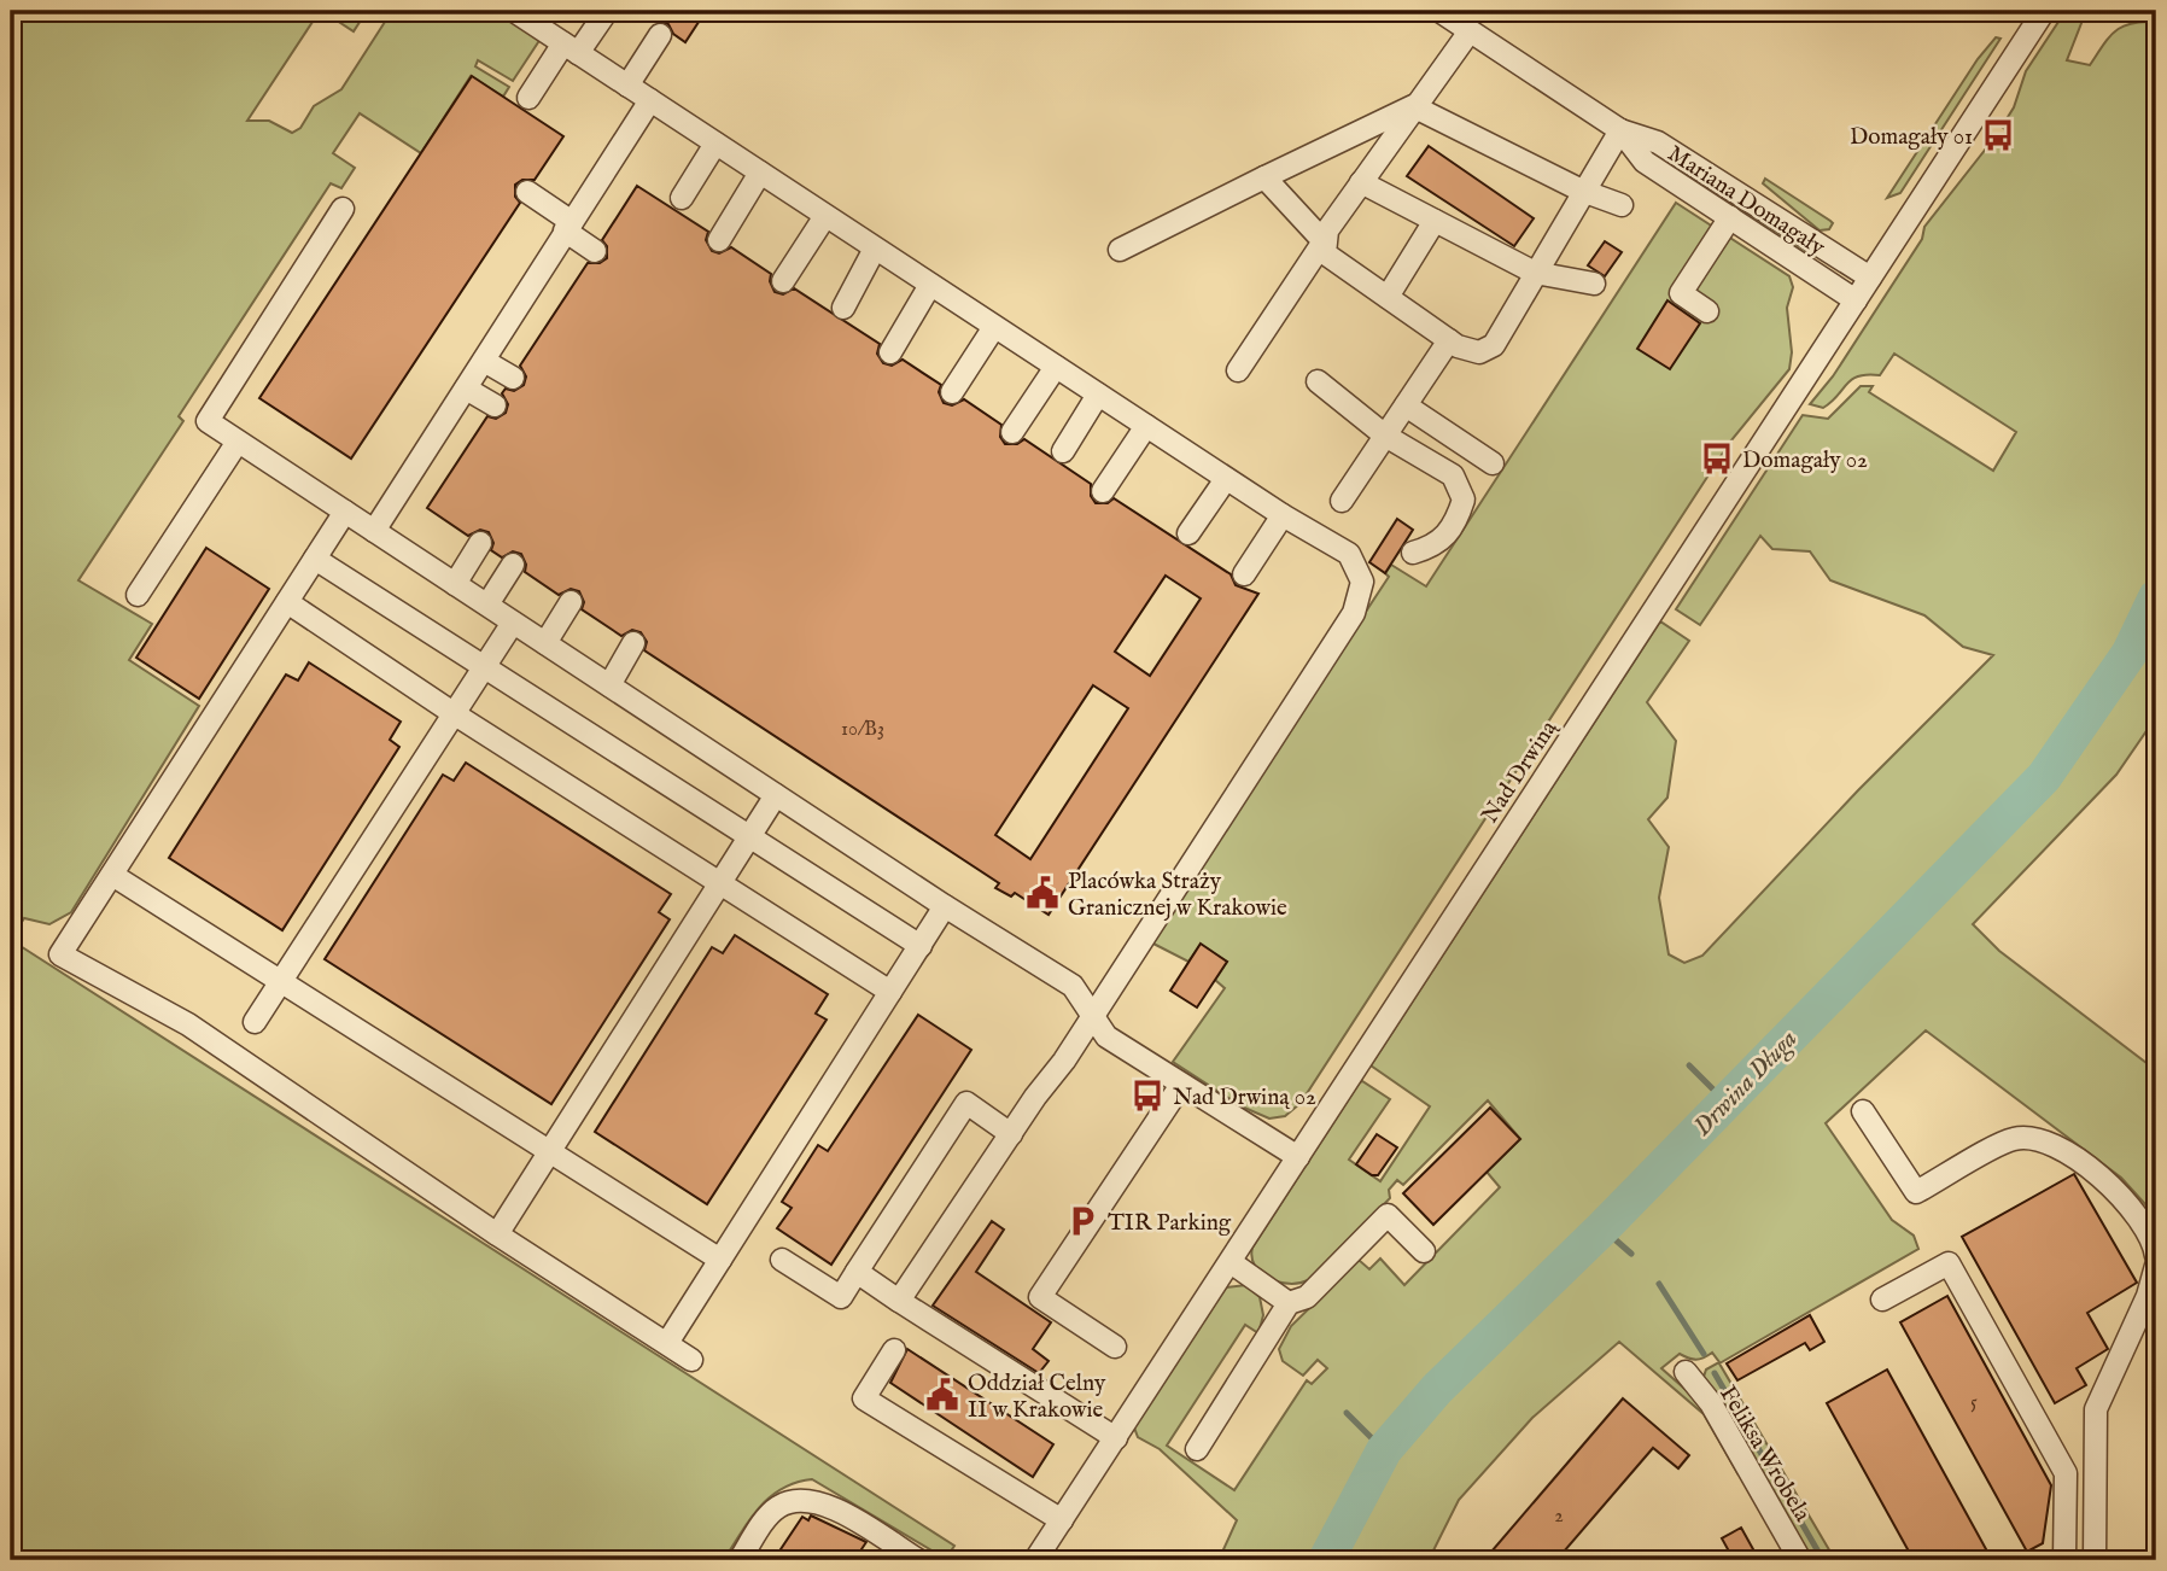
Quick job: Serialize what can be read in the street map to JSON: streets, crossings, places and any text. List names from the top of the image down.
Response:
{
  "streets": {
    "street": ["Mariana Domagały", "Nad Drwiną", "Feliksa Wrobela"]
  },
  "crossings": [
    ["Mariana Domagały", "Nad Drwiną"]
  ],
  "water": ["Drwina Długa"],
  "places": {
    "bus stop": ["Domagały 01", "Domagały 02", "Nad Drwiną 02"],
    "public building": ["Placówka Straży Granicznej w Krakowie", "Oddział Celny II w Krakowie"],
    "parking": ["TIR Parking"]
  },
  "house_numbers": ["10/B3", "5", "2"]
}
